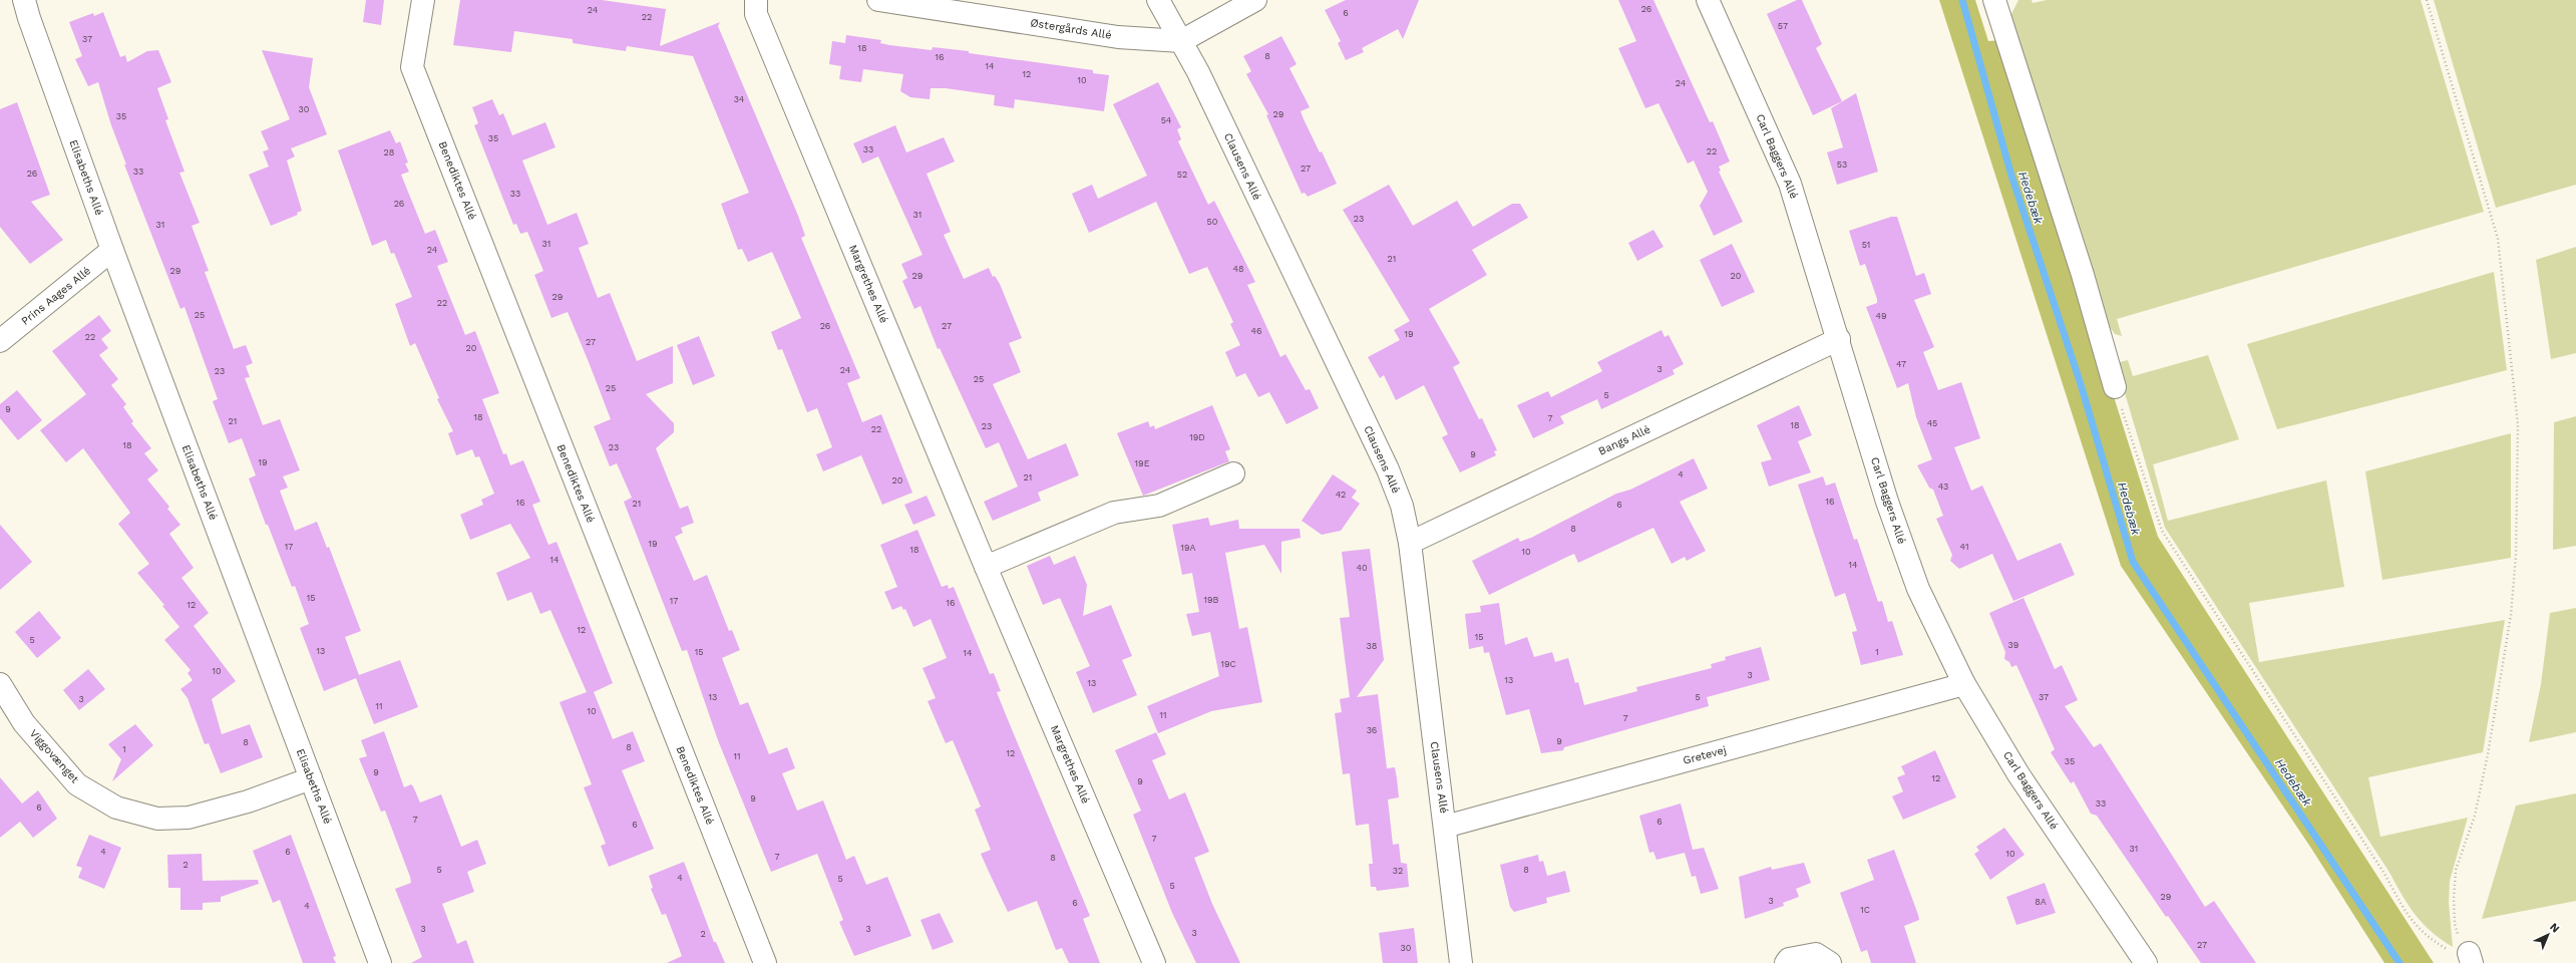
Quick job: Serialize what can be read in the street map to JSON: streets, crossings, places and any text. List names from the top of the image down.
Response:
{
  "streets": {
    "street": [
      "Østergårds Allé",
      "Carl Baggers Allé",
      "Clausens Allé",
      "Elisabeths Allé",
      "Benediktes Allé",
      "Margrethes Allé",
      "Prins Aages Allé",
      "Bangs Allé",
      "Gretevej",
      "Viggovænget"
    ]
  },
  "crossings": [
    ["Østergårds Allé", "Clausens Allé"],
    ["Carl Baggers Allé", "Bangs Allé"],
    ["Carl Baggers Allé", "Gretevej"],
    ["Clausens Allé", "Bangs Allé"],
    ["Clausens Allé", "Gretevej"],
    ["Elisabeths Allé", "Prins Aages Allé"],
    ["Elisabeths Allé", "Viggovænget"]
  ],
  "water": ["Hedebæk"],
  "house_numbers": [
    "26",
    "24",
    "6",
    "22",
    "57",
    "37",
    "18",
    "8",
    "16",
    "14",
    "12",
    "10",
    "24",
    "34",
    "30",
    "29",
    "35",
    "54",
    "35",
    "33",
    "22",
    "28",
    "53",
    "27",
    "33",
    "26",
    "52",
    "33",
    "26",
    "31",
    "23",
    "50",
    "31",
    "31",
    "51",
    "24",
    "21",
    "48",
    "29",
    "29",
    "20",
    "29",
    "22",
    "25",
    "49",
    "26",
    "27",
    "46",
    "19",
    "22",
    "27",
    "20",
    "47",
    "3",
    "24",
    "23",
    "25",
    "25",
    "5",
    "9",
    "18",
    "7",
    "21",
    "45",
    "18",
    "23",
    "22",
    "19D",
    "18",
    "23",
    "9",
    "19",
    "19E",
    "4",
    "21",
    "20",
    "43",
    "42",
    "16",
    "16",
    "21",
    "6",
    "8",
    "19",
    "17",
    "41",
    "19A",
    "18",
    "10",
    "14",
    "14",
    "40",
    "15",
    "19B",
    "17",
    "16",
    "12",
    "12",
    "15",
    "5",
    "39",
    "38",
    "13",
    "15",
    "1",
    "14",
    "19C",
    "10",
    "3",
    "13",
    "13",
    "13",
    "5",
    "37",
    "3",
    "11",
    "10",
    "11",
    "7",
    "36",
    "9",
    "8",
    "8",
    "1",
    "12",
    "11",
    "35",
    "9",
    "12",
    "9",
    "9",
    "33",
    "6",
    "7",
    "6",
    "6",
    "7",
    "31",
    "4",
    "6",
    "10",
    "7",
    "8",
    "2",
    "5",
    "8",
    "32",
    "4",
    "5",
    "5",
    "29",
    "3",
    "8A",
    "6",
    "4",
    "1C",
    "3",
    "3",
    "3",
    "2",
    "27",
    "30"
  ],
  "north": "top right"
}
